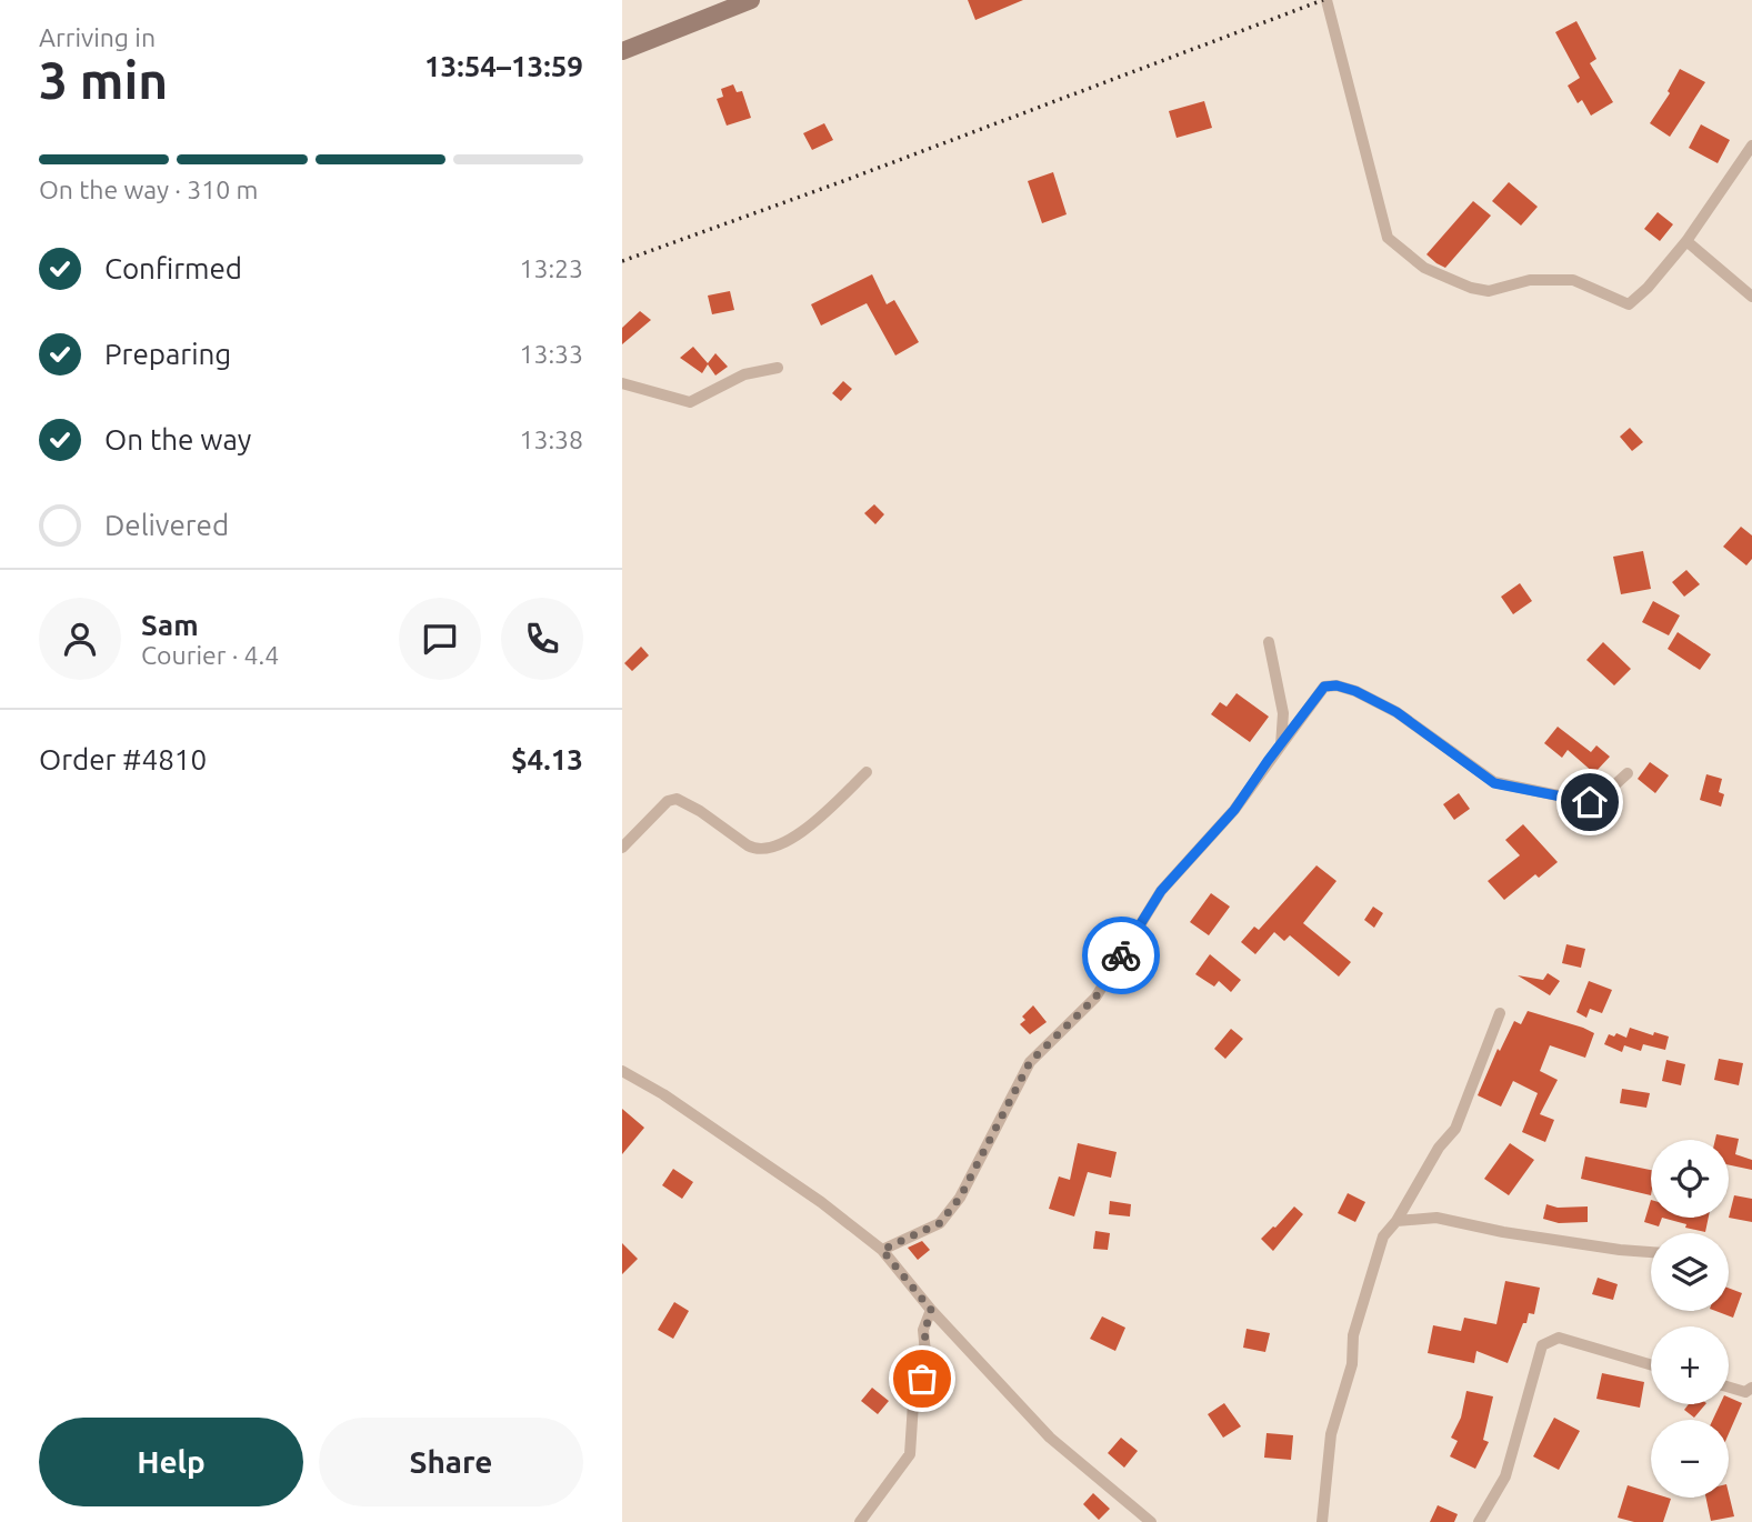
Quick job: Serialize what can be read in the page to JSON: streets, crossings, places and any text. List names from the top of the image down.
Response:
{
  "page": {
    "heading": ["3 min", "Arriving in", "13:54–13:59"],
    "panel": [
      "Sam",
      "Courier · 4.4",
      "Order #4810",
      "$4.13"
    ],
    "bar": "On the way · 310 m",
    "list": [
      ["Confirmed", "13:23"],
      ["Preparing", "13:33"],
      ["On the way", "13:38"],
      "Delivered"
    ],
    "map_buttons": ["+", "−"],
    "buttons": ["Help", "Share"]
  }
}
